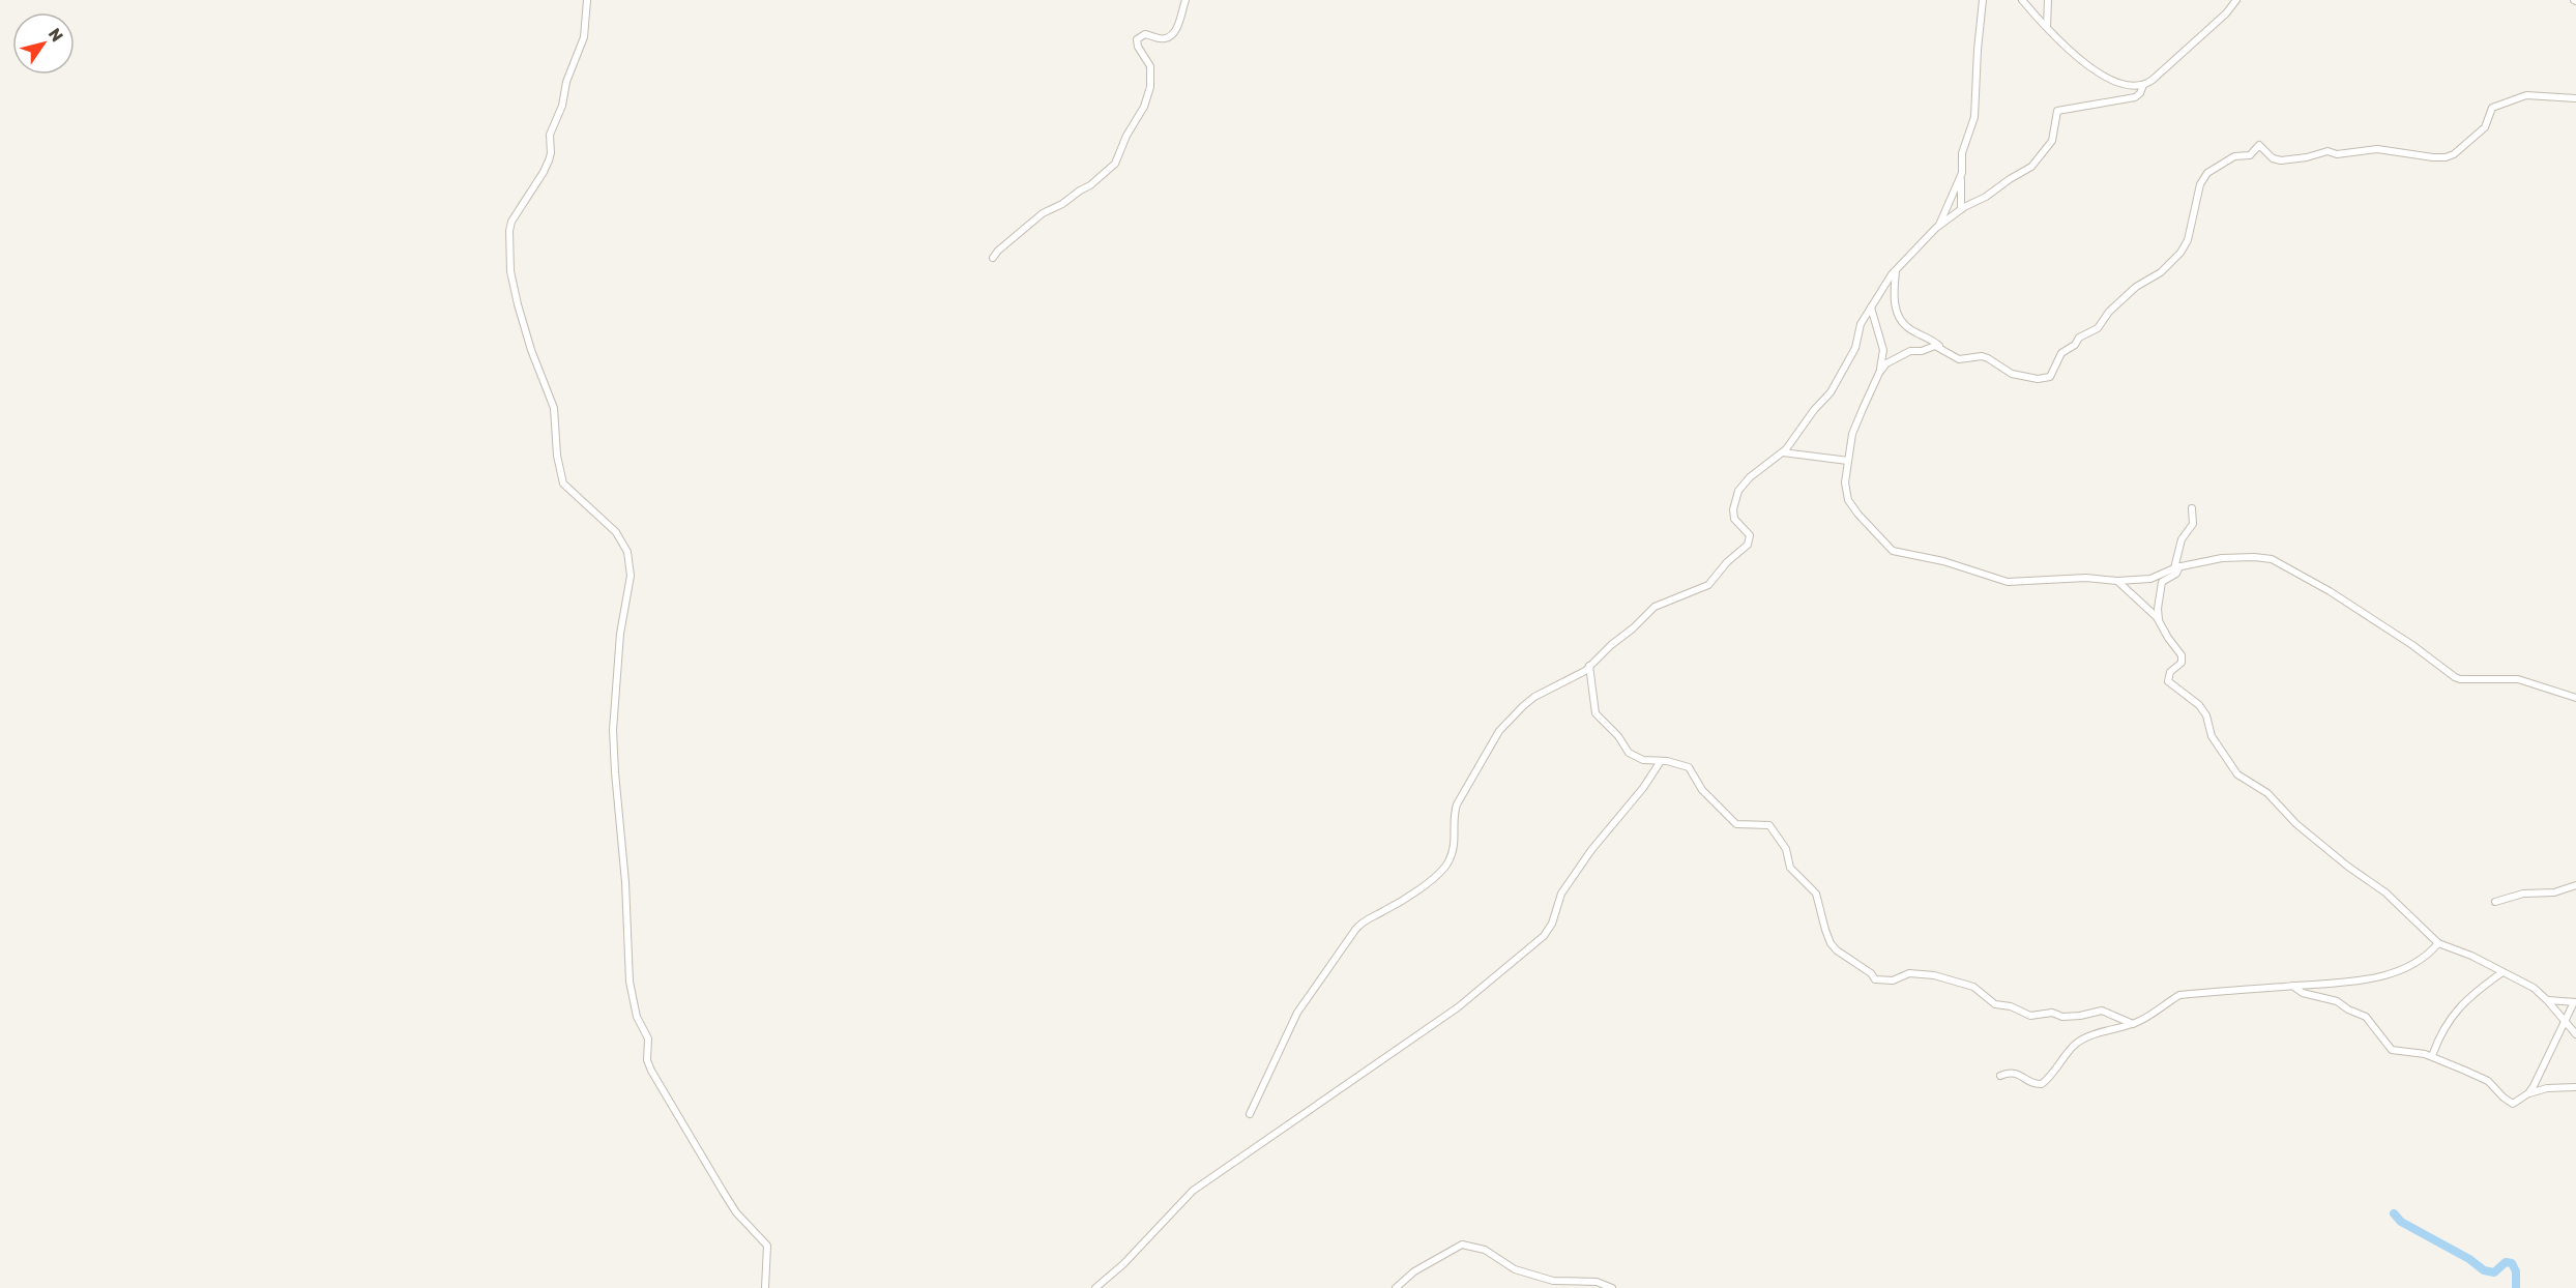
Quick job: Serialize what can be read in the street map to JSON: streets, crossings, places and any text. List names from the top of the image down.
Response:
{
  "north": "top right"
}
